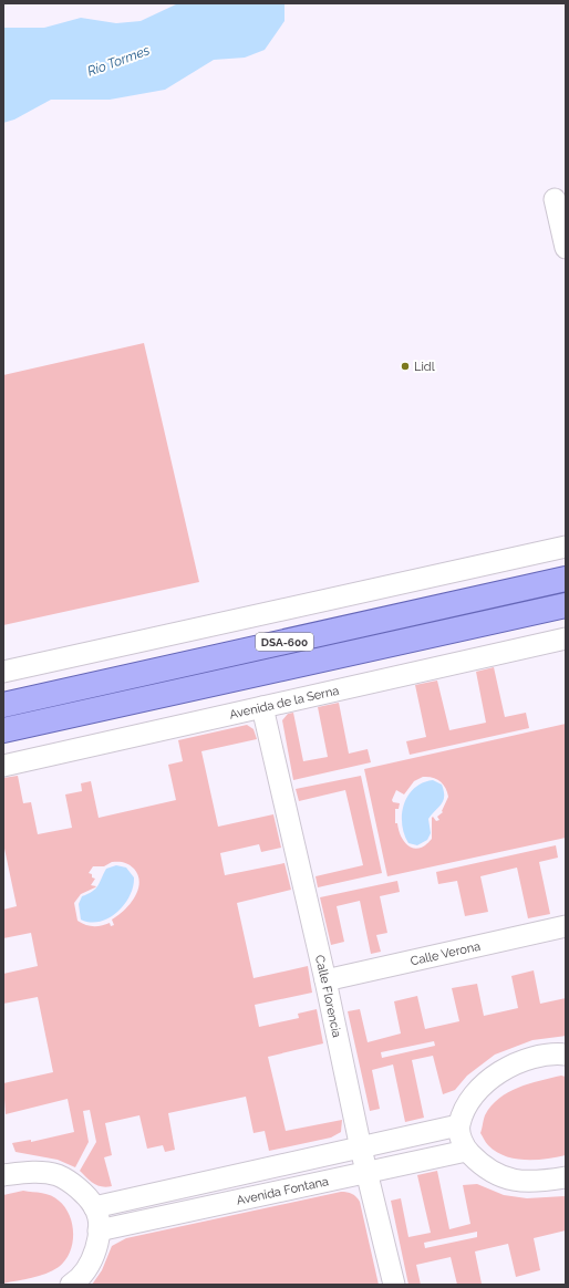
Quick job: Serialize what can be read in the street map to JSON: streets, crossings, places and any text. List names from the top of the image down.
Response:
{
  "streets": {
    "main road": ["DSA-600"],
    "street": [
      "Avenida de la Serna",
      "Calle Verona",
      "Calle Florencia",
      "Avenida Fontana"
    ]
  },
  "crossings": [
    ["Avenida de la Serna", "Calle Florencia"],
    ["Calle Verona", "Calle Florencia"],
    ["Calle Florencia", "Avenida Fontana"]
  ],
  "water": ["Río Tormes"],
  "places": ["Lidl"]
}
